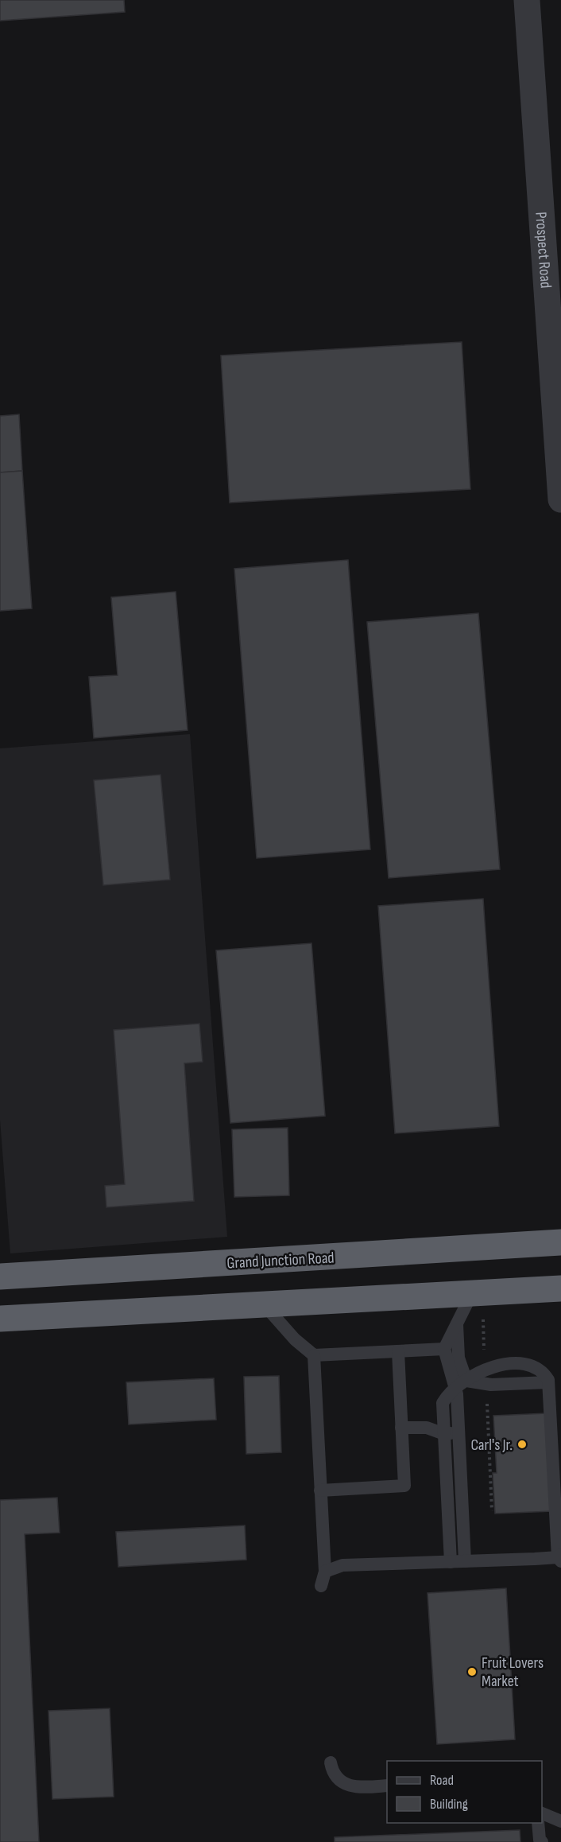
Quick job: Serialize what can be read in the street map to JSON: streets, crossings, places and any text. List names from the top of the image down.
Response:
{
  "streets": {
    "highway": ["Grand Junction Road"],
    "street": ["Prospect Road"]
  },
  "places": ["Carl's Jr.", "Fruit Lovers Market"],
  "legend": ["Road", "Building"]
}
